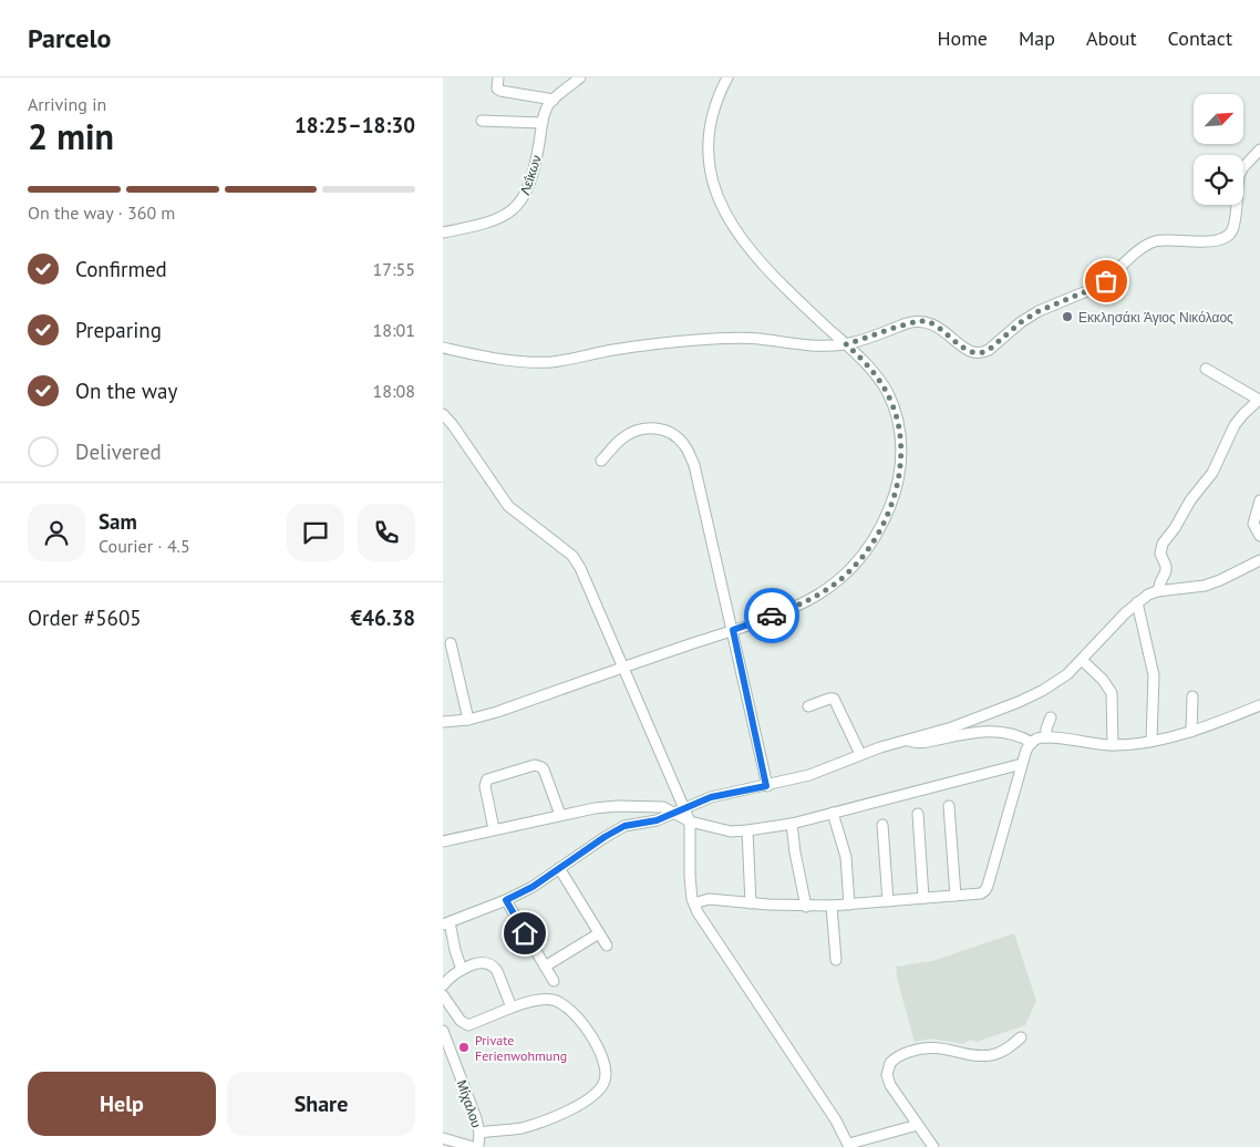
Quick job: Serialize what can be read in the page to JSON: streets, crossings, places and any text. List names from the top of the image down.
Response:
{
  "streets": {
    "street": ["Λεΐκων", "Μίχαλου"]
  },
  "places": ["Εκκλησάκι Άγιος Νικόλαος", "Private Ferienwohmung"],
  "north": "top right",
  "page": {
    "header": "Parcelo",
    "nav": [
      "Home",
      "Map",
      "About",
      "Contact"
    ],
    "heading": ["2 min", "Arriving in", "18:25–18:30"],
    "panel": [
      "Sam",
      "Courier · 4.5",
      "Order #5605",
      "€46.38"
    ],
    "bar": "On the way · 360 m",
    "list": [
      ["Confirmed", "17:55"],
      ["Preparing", "18:01"],
      ["On the way", "18:08"],
      "Delivered"
    ],
    "buttons": ["Help", "Share"]
  }
}
